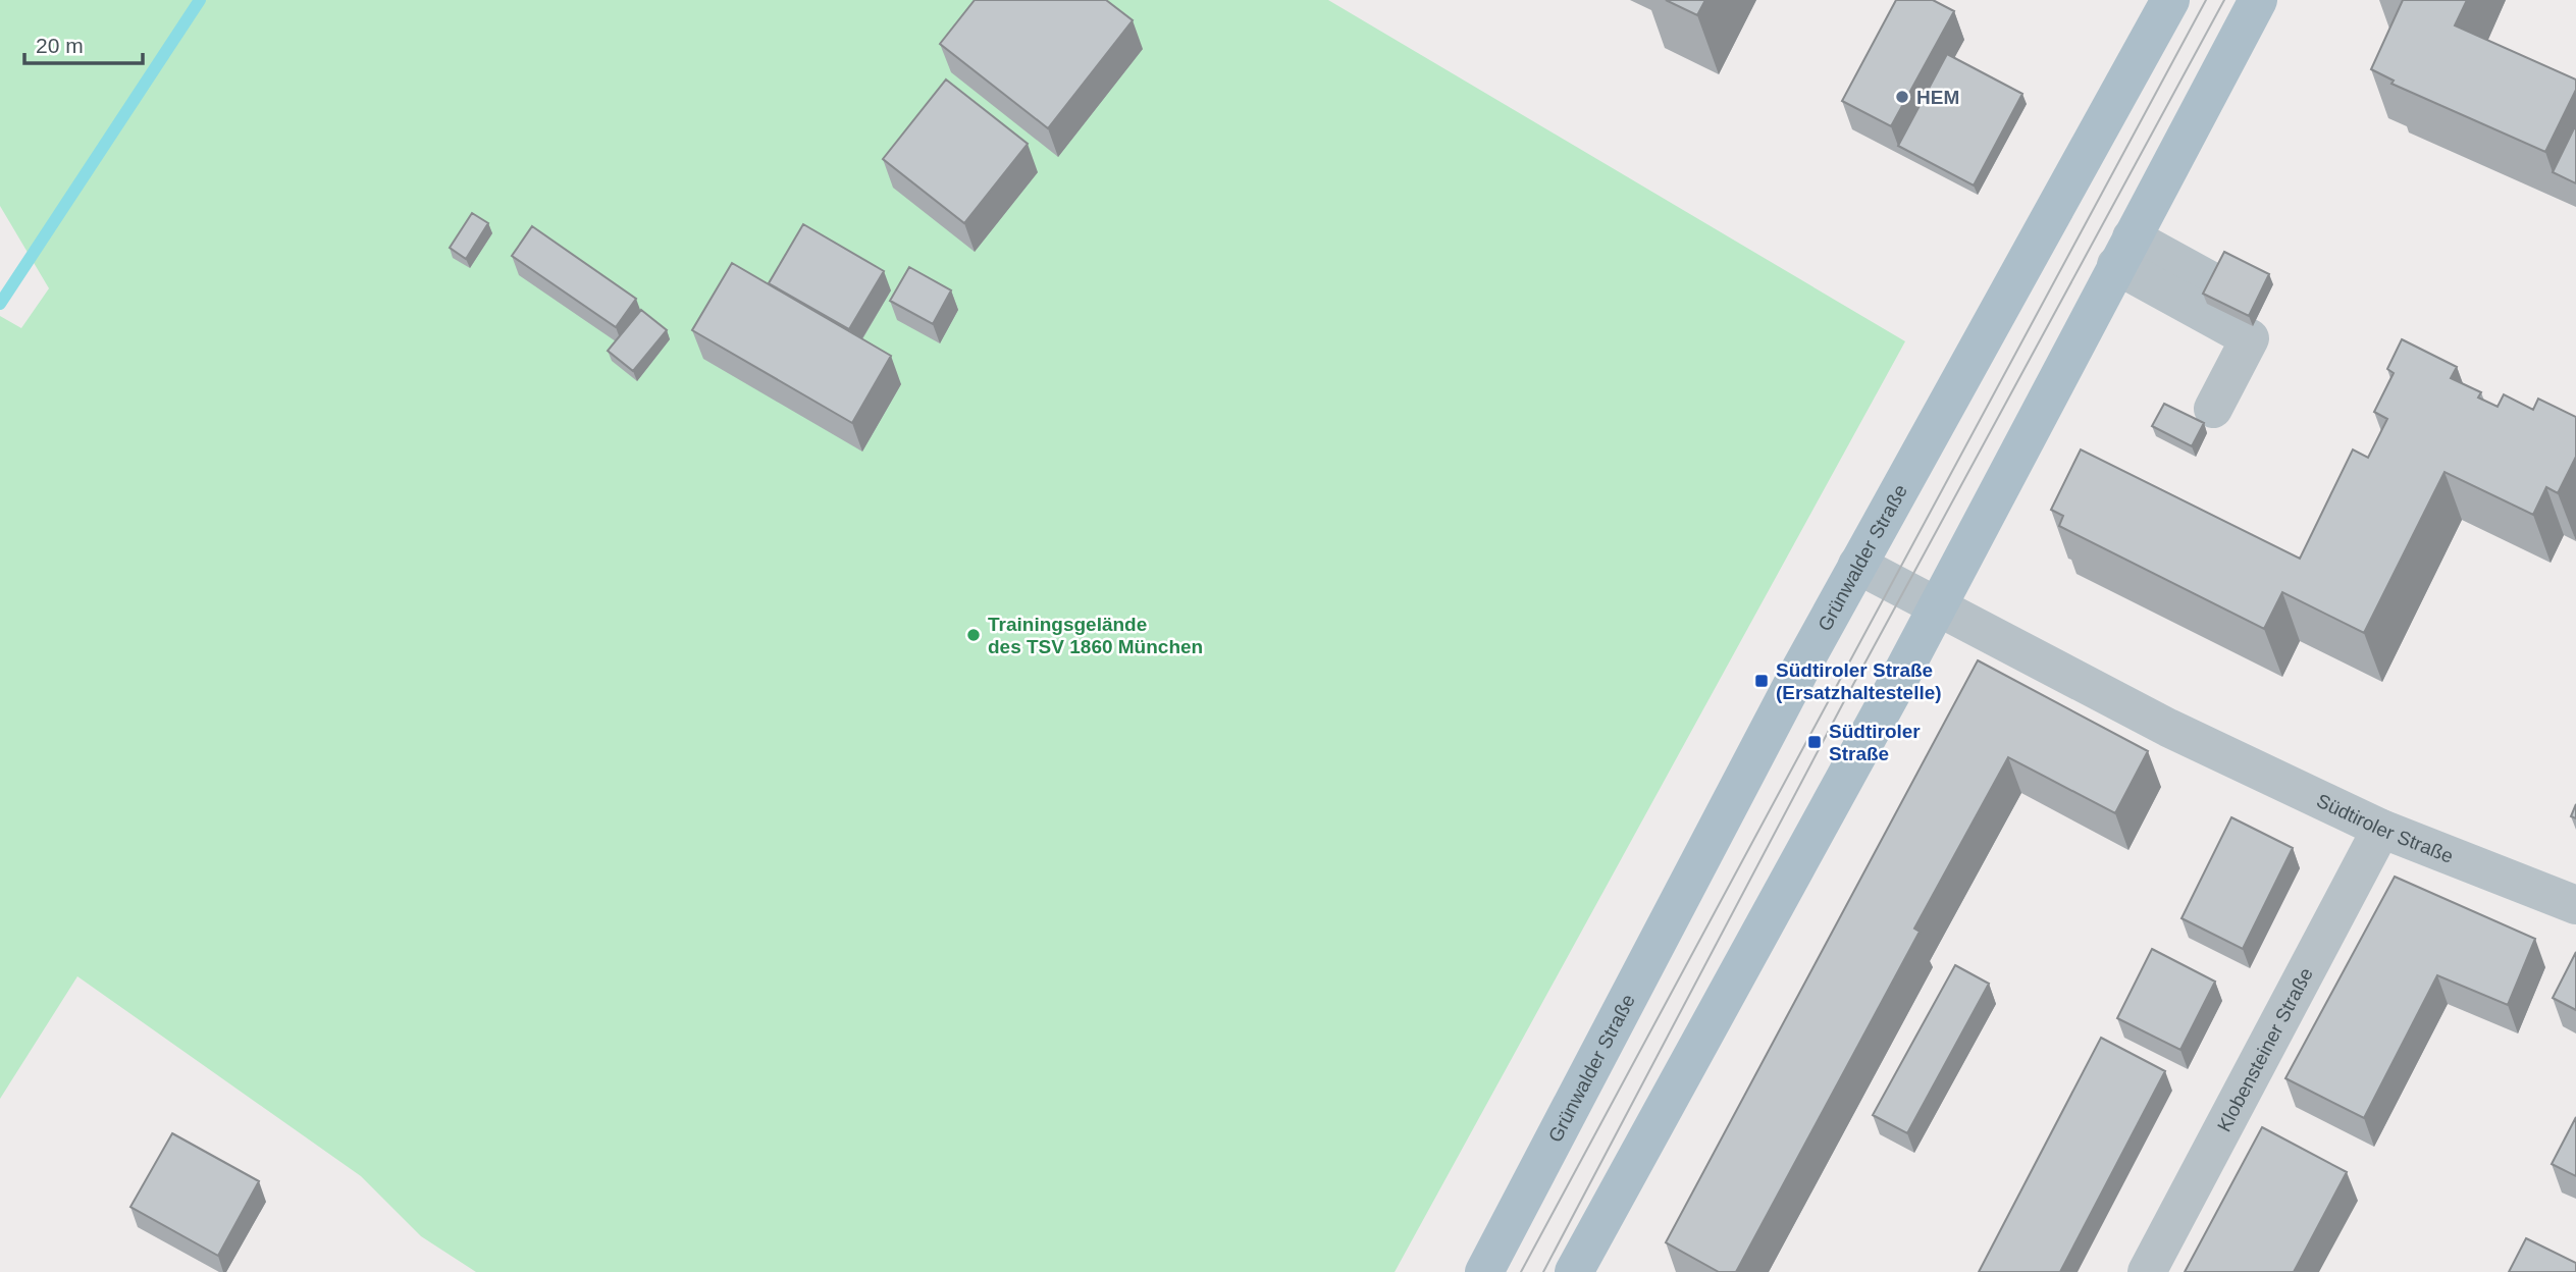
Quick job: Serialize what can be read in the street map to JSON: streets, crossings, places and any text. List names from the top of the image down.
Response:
{
  "streets": {
    "main road": ["Grünwalder Straße"],
    "street": ["Südtiroler Straße", "Klobensteiner Straße"]
  },
  "crossings": [
    ["Grünwalder Straße", "Südtiroler Straße"],
    ["Südtiroler Straße", "Klobensteiner Straße"]
  ],
  "places": {
    "other": ["HEM", "Trainingsgelände des TSV 1860 München"],
    "transit": ["Südtiroler Straße (Ersatzhaltestelle)", "Südtiroler Straße"]
  },
  "scale_bar": "20 m"
}
